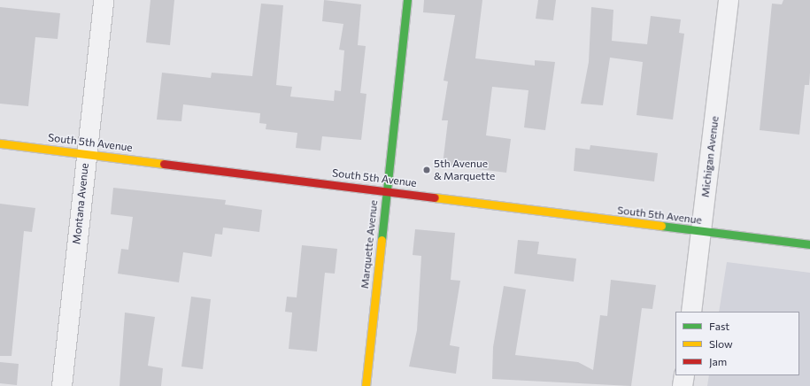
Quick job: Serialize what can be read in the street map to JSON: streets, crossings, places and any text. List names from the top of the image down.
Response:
{
  "streets": {
    "street": [
      "South 5th Avenue",
      "Michigan Avenue",
      "Montana Avenue",
      "Marquette Avenue"
    ]
  },
  "crossings": [
    ["South 5th Avenue", "Michigan Avenue"],
    ["South 5th Avenue", "Montana Avenue"],
    ["South 5th Avenue", "Marquette Avenue"]
  ],
  "places": ["5th Avenue & Marquette"],
  "legend": ["Fast", "Slow", "Jam"]
}
